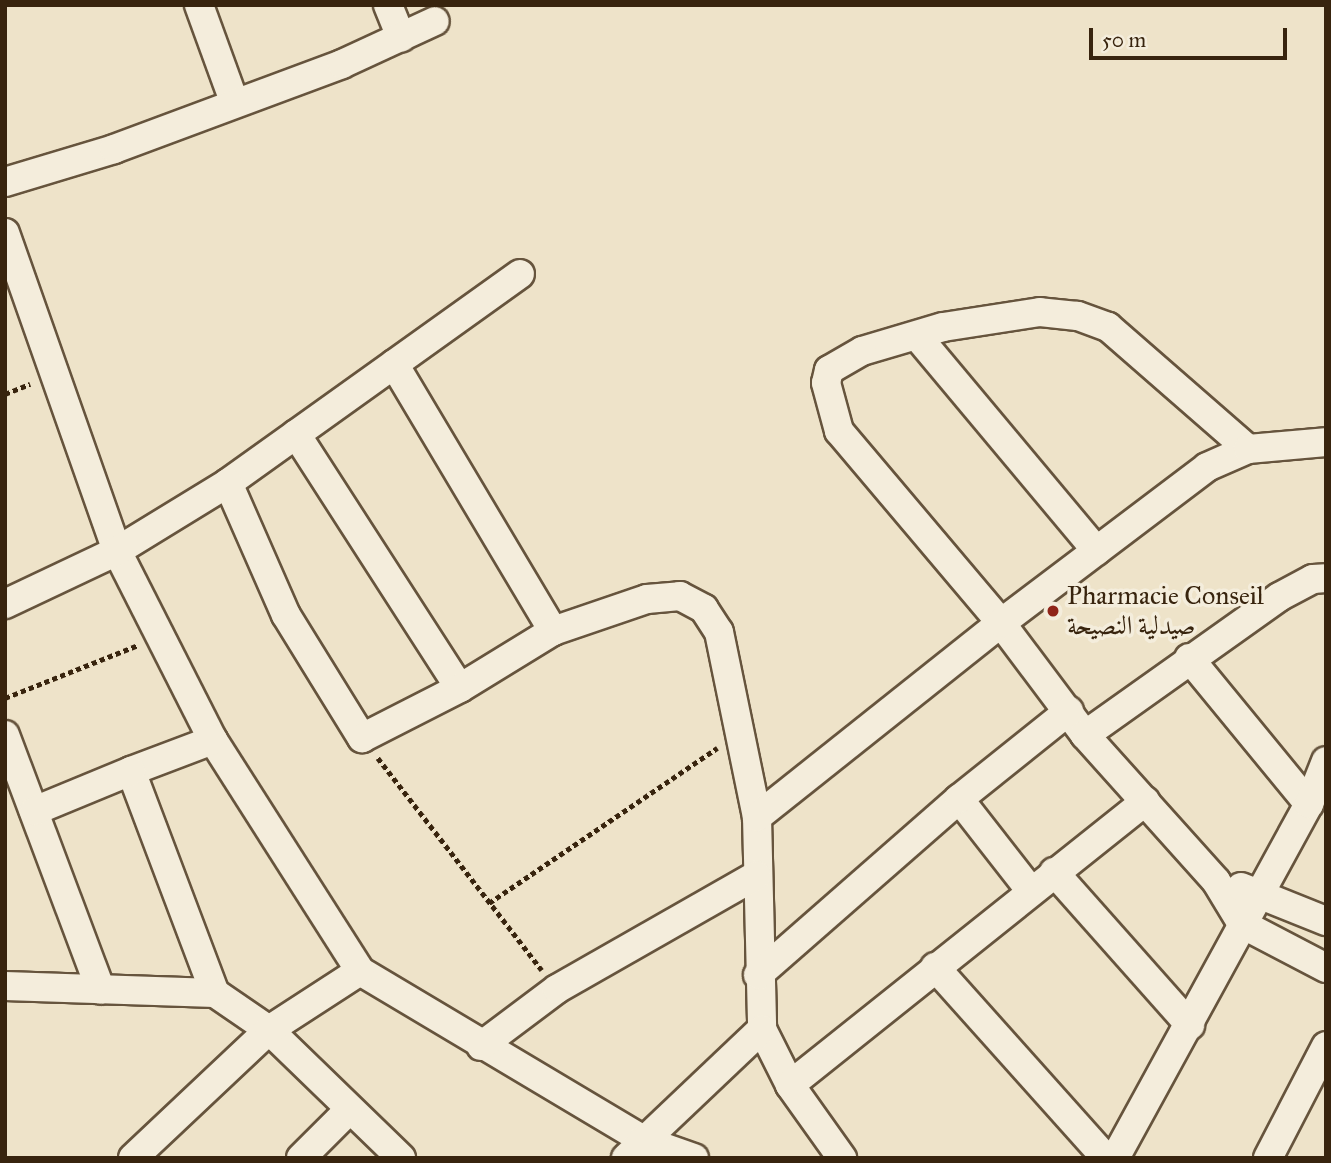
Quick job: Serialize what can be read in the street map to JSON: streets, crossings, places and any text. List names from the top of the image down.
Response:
{
  "places": ["Pharmacie Conseil صيدلية النصيحة"],
  "scale_bar": "50 m"
}
